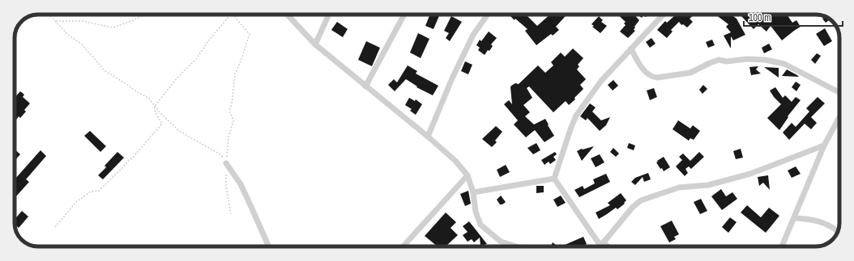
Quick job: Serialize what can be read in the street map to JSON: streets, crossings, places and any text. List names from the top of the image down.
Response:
{
  "scale_bar": "100 m"
}
